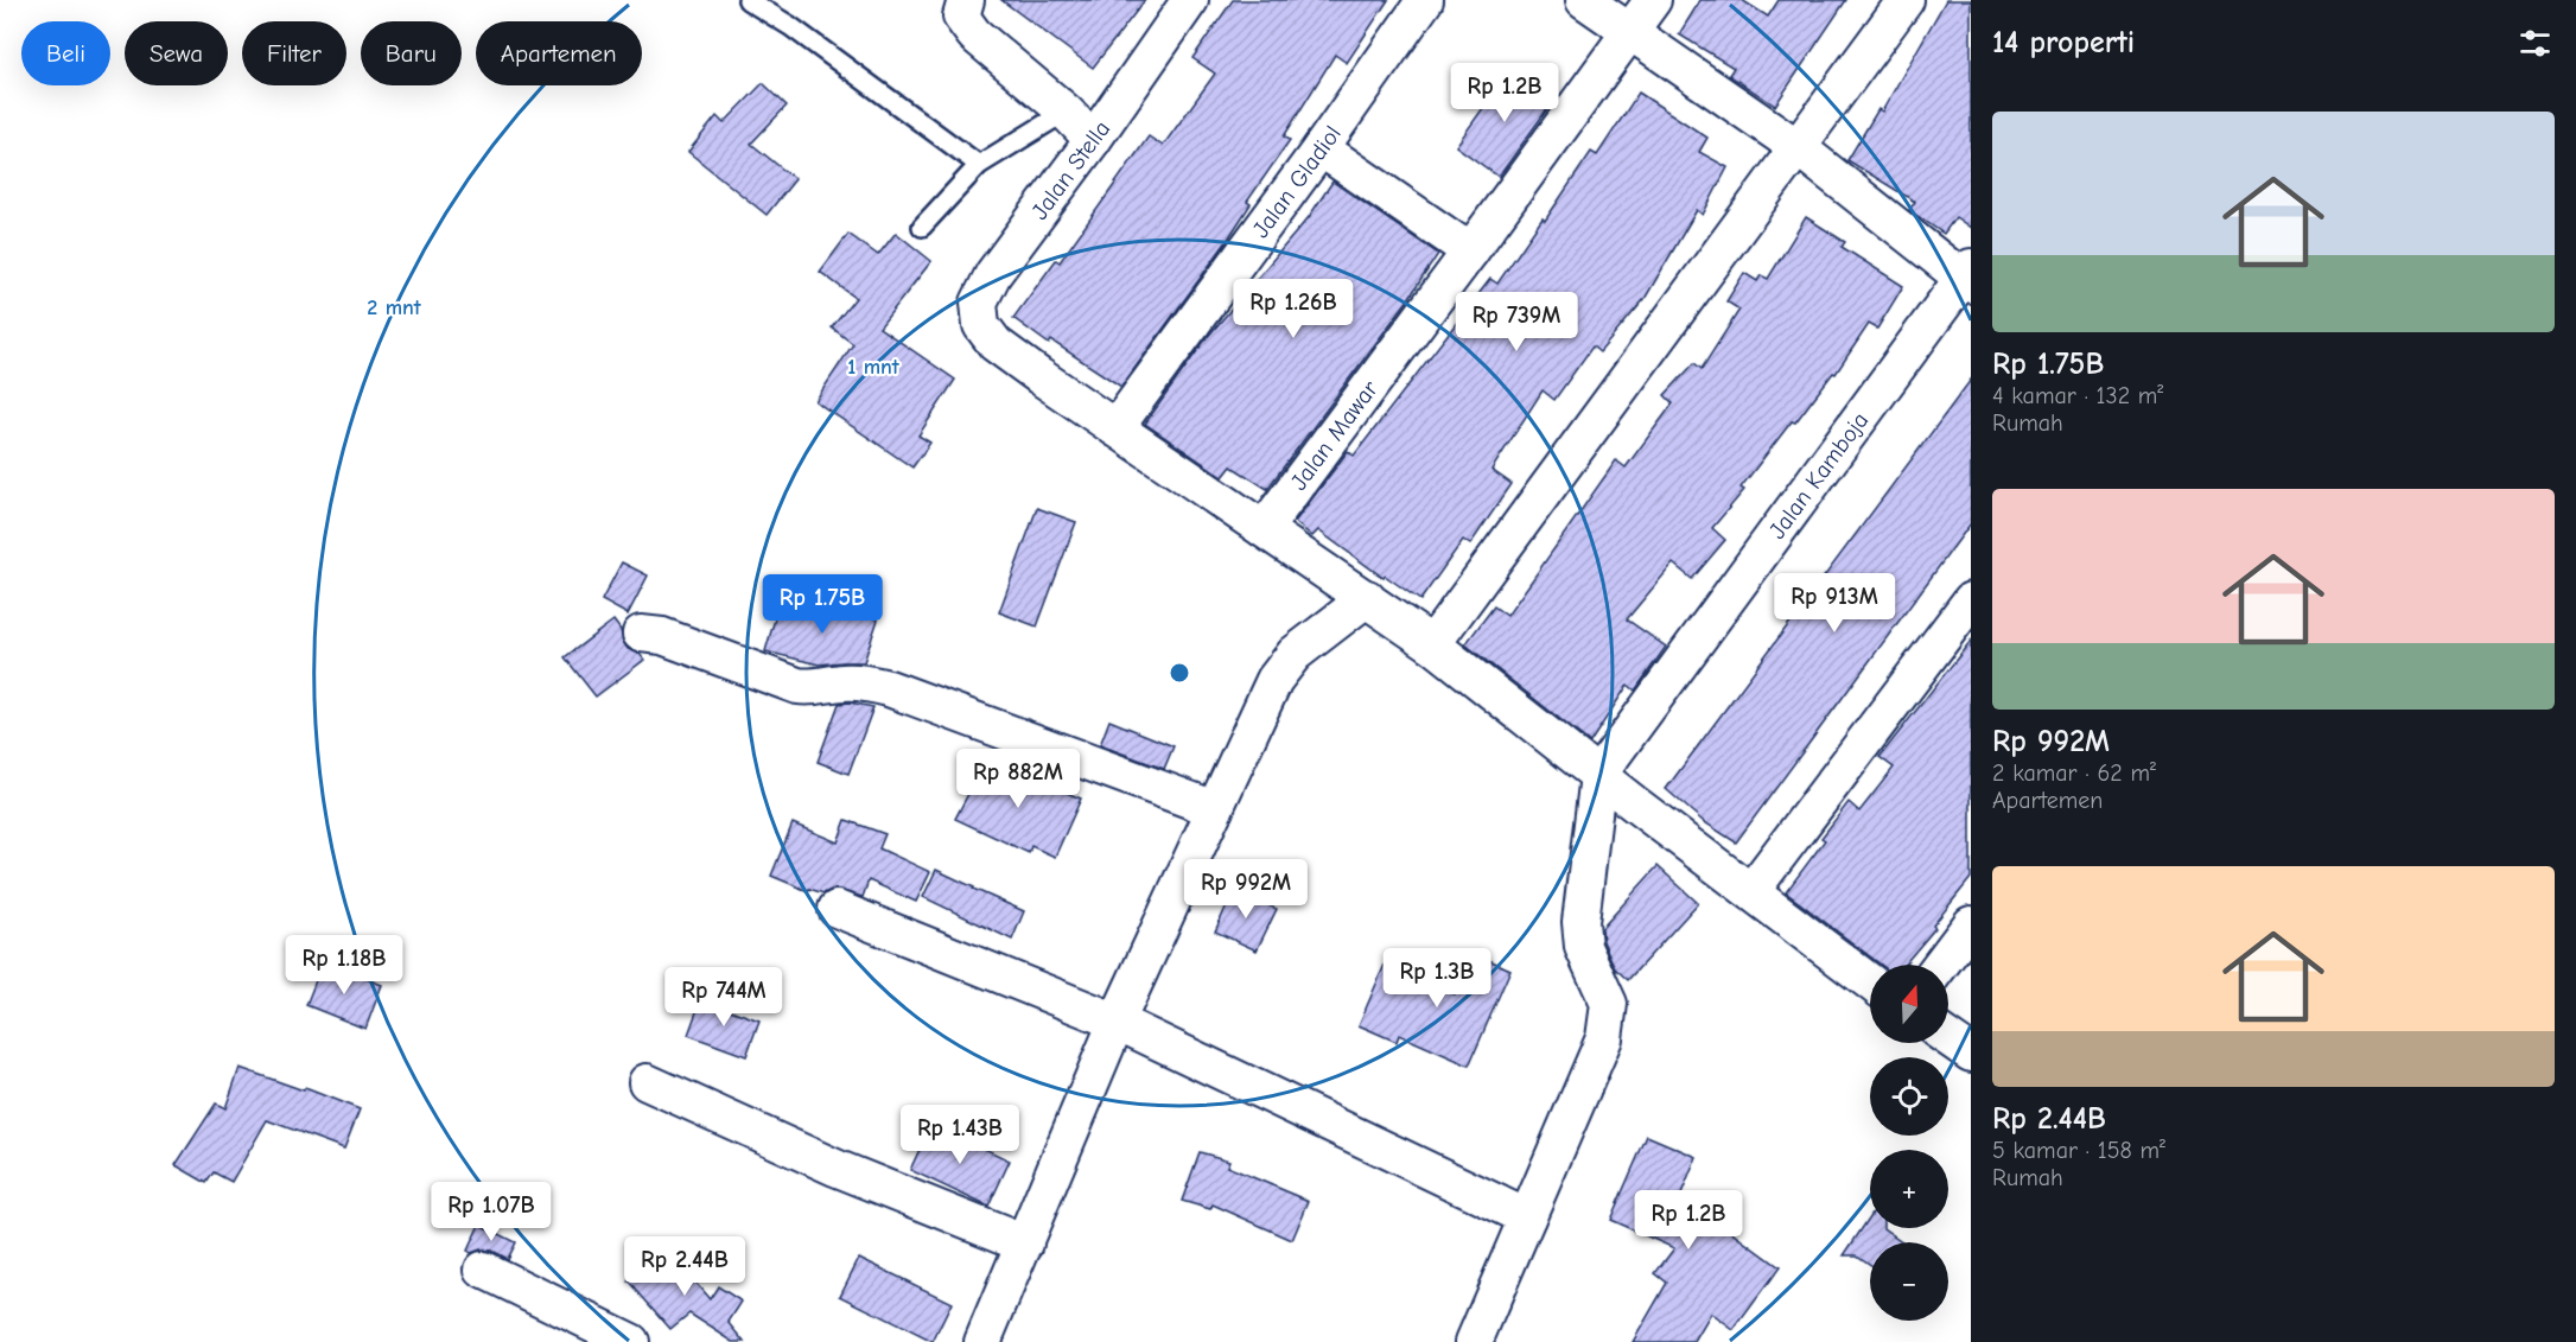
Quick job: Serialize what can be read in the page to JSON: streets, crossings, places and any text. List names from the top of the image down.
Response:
{
  "streets": {
    "street": [
      "Jalan Stella",
      "Jalan Gladiol",
      "Jalan Mawar",
      "Jalan Kamboja"
    ]
  },
  "crossings": [
    ["Jalan Stella", "Jalan Gladiol"]
  ],
  "north": "top",
  "page": {
    "heading": "14 properti",
    "chip": [
      "Beli",
      "Sewa",
      "Filter",
      "Baru",
      "Apartemen"
    ],
    "price": [
      "Rp 1.2B",
      "Rp 1.26B",
      "Rp 739M",
      "Rp 913M",
      "Rp 1.75B",
      "Rp 882M",
      "Rp 992M",
      "Rp 1.18B",
      "Rp 1.3B",
      "Rp 744M",
      "Rp 1.43B",
      "Rp 1.07B",
      "Rp 1.2B",
      "Rp 2.44B"
    ],
    "list": [
      {
        "name": "Rp 1.75B",
        "note": "4 kamar · 132 m² · Rumah"
      },
      {
        "name": "Rp 992M",
        "note": "2 kamar · 62 m² · Apartemen"
      },
      {
        "name": "Rp 2.44B",
        "note": "5 kamar · 158 m² · Rumah"
      }
    ],
    "map_buttons": ["+", "−"]
  },
  "rings": ["2 mnt", "1 mnt"]
}
